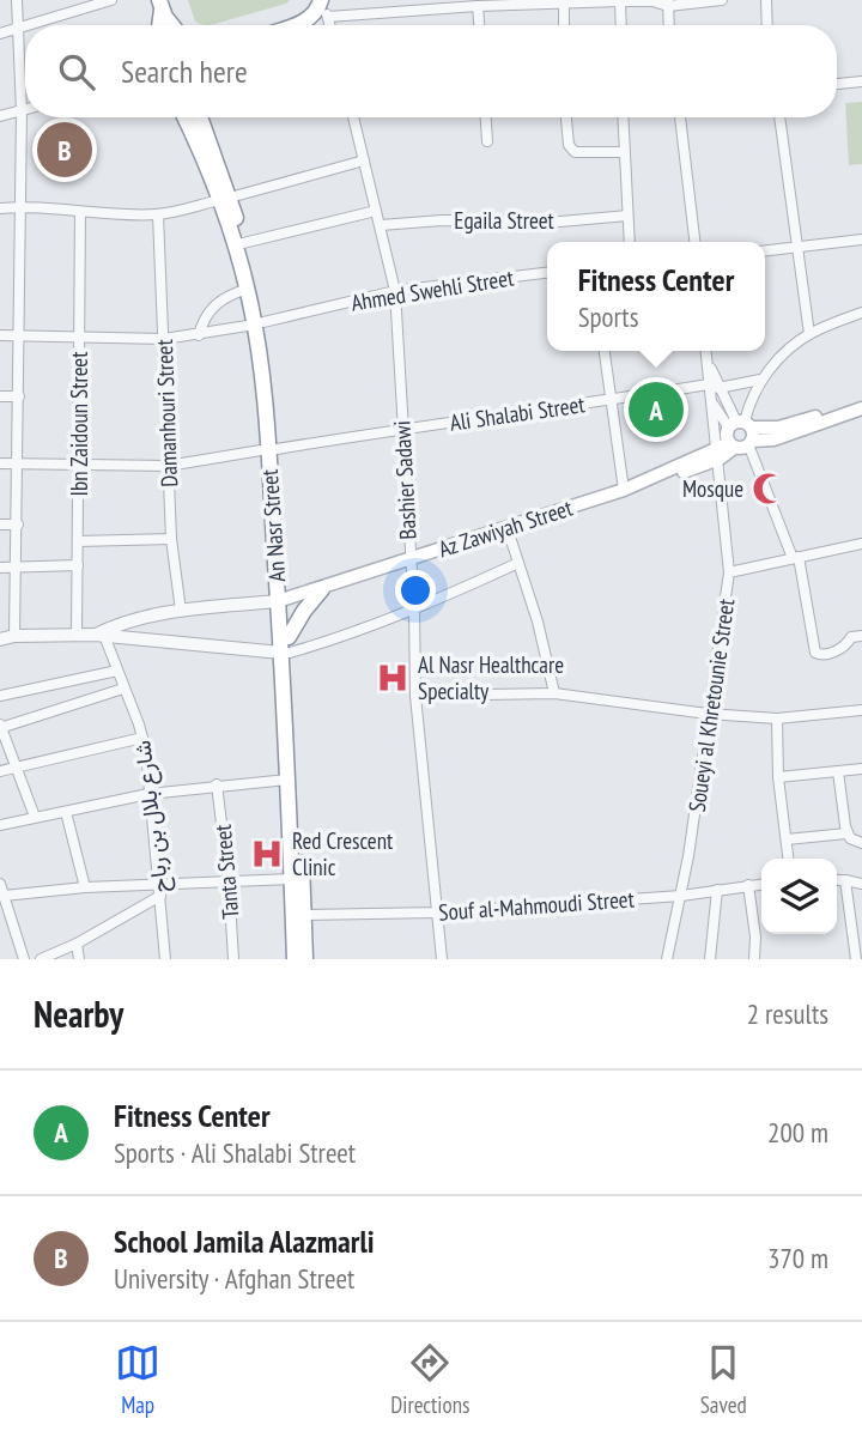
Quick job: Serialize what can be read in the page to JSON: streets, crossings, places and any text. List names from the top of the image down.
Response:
{
  "streets": {
    "highway": ["An Nasr Street"],
    "main road": ["Az Zawiyah Street"],
    "street": [
      "Egaila Street",
      "Ahmed Swehli Street",
      "Damanhouri Street",
      "Ali Shalabi Street",
      "Ibn Zaidoun Street",
      "Bashier Sadawi",
      "Soueyi al Khretounie Street",
      "شارع بلال بن رباح",
      "Tanta Street",
      "Souf al-Mahmoudi Street"
    ]
  },
  "crossings": [
    ["Egaila Street", "Bashier Sadawi"],
    ["Ahmed Swehli Street", "Damanhouri Street"],
    ["Ahmed Swehli Street", "Ibn Zaidoun Street"],
    ["Ahmed Swehli Street", "Bashier Sadawi"],
    ["Ahmed Swehli Street", "An Nasr Street"],
    ["Damanhouri Street", "Ali Shalabi Street"],
    ["Ali Shalabi Street", "Ibn Zaidoun Street"],
    ["Ali Shalabi Street", "Bashier Sadawi"],
    ["Ali Shalabi Street", "An Nasr Street"],
    ["Ali Shalabi Street", "Soueyi al Khretounie Street"],
    ["Bashier Sadawi", "Az Zawiyah Street"],
    ["Bashier Sadawi", "Souf al-Mahmoudi Street"],
    ["An Nasr Street", "Az Zawiyah Street"],
    ["An Nasr Street", "Souf al-Mahmoudi Street"],
    ["Az Zawiyah Street", "Soueyi al Khretounie Street"],
    ["Soueyi al Khretounie Street", "Souf al-Mahmoudi Street"]
  ],
  "places": {
    "mosque": ["Mosque"],
    "hospital": ["Al Nasr Healthcare Specialty", "Red Crescent Clinic"]
  },
  "page": {
    "search": "Search here",
    "pins": ["B", "A"],
    "popup": ["Fitness Center", "Sports"],
    "heading": ["Nearby", "2 results"],
    "list": [
      {
        "mark": "A",
        "name": "Fitness Center",
        "note": "Sports · Ali Shalabi Street",
        "value": "200 m"
      },
      {
        "mark": "B",
        "name": "School Jamila Alazmarli",
        "note": "University · Afghan Street",
        "value": "370 m"
      }
    ],
    "nav": ["Map", "Directions", "Saved"]
  }
}
